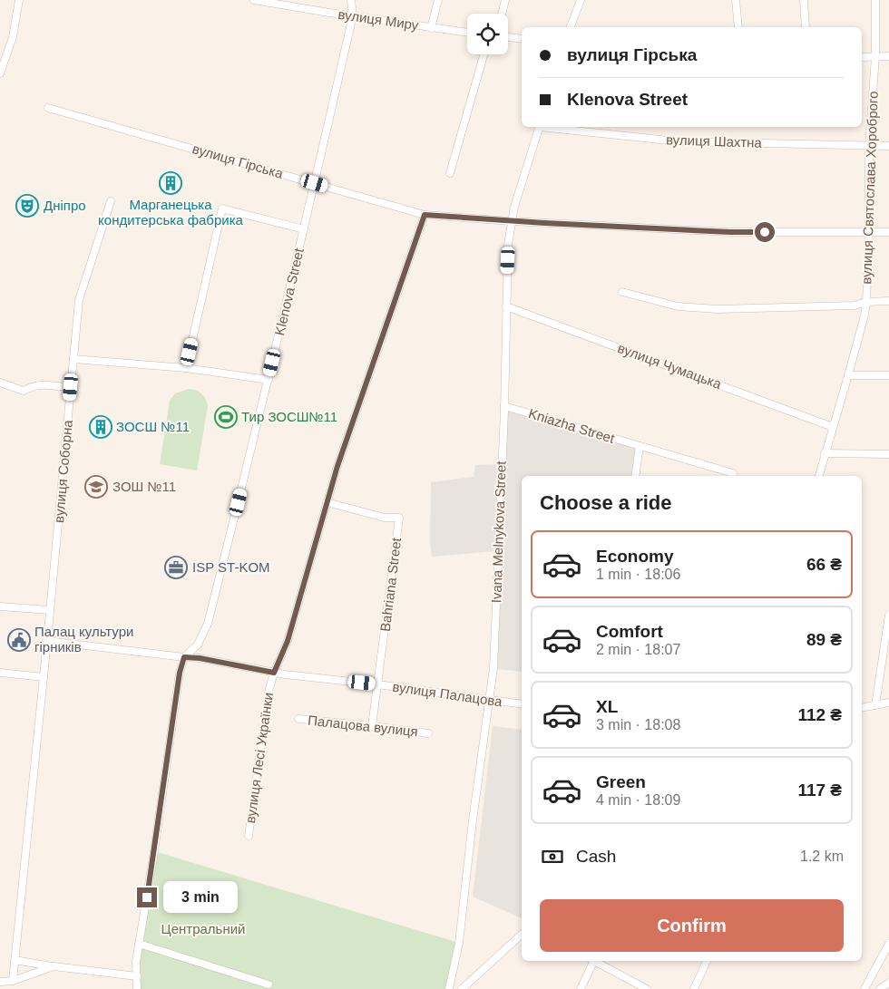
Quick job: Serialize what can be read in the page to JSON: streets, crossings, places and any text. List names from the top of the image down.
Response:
{
  "streets": {
    "street": [
      "вулиця Миру",
      "вулиця Шахтна",
      "вулиця Гірська",
      "вулиця Святослава Хороброго",
      "Klenova Street",
      "вулиця Чумацька",
      "Kniazha Street",
      "вулиця Соборна",
      "Ivana Melnykova Street",
      "Bahriana Street",
      "вулиця Палацова",
      "Палацова вулиця",
      "вулиця Лесі Українки"
    ]
  },
  "crossings": [
    ["вулиця Миру", "Klenova Street"],
    ["вулиця Шахтна", "вулиця Святослава Хороброго"],
    ["вулиця Гірська", "вулиця Святослава Хороброго"],
    ["вулиця Гірська", "Klenova Street"],
    ["вулиця Гірська", "Ivana Melnykova Street"],
    ["вулиця Гірська", "вулиця Лесі Українки"],
    ["вулиця Святослава Хороброго", "вулиця Чумацька"],
    ["Klenova Street", "вулиця Палацова"],
    ["вулиця Чумацька", "Ivana Melnykova Street"],
    ["Kniazha Street", "Ivana Melnykova Street"],
    ["вулиця Соборна", "вулиця Палацова"],
    ["Ivana Melnykova Street", "вулиця Палацова"],
    ["Bahriana Street", "вулиця Палацова"],
    ["Bahriana Street", "Палацова вулиця"],
    ["Bahriana Street", "вулиця Лесі Українки"],
    ["вулиця Палацова", "вулиця Лесі Українки"]
  ],
  "parks": ["Центральний"],
  "places": {
    "building": ["Марганецька кондитерська фабрика", "ЗОСШ №11"],
    "theatre": ["Дніпро"],
    "sports": ["Тир ЗОСШ№11"],
    "school or university": ["ЗОШ №11"],
    "office": ["ISP ST-KOM"],
    "public building": ["Палац культури гірників"]
  },
  "page": {
    "banner": ["вулиця Гірська", "Klenova Street"],
    "heading": "Choose a ride",
    "list": [
      {
        "name": "Economy",
        "note": "1 min · 18:06",
        "value": "66 ₴"
      },
      {
        "name": "Comfort",
        "note": "2 min · 18:07",
        "value": "89 ₴"
      },
      {
        "name": "XL",
        "note": "3 min · 18:08",
        "value": "112 ₴"
      },
      {
        "name": "Green",
        "note": "4 min · 18:09",
        "value": "117 ₴"
      }
    ],
    "pay": ["Cash", "1.2 km"],
    "bubble": "3 min",
    "buttons": "Confirm"
  }
}
